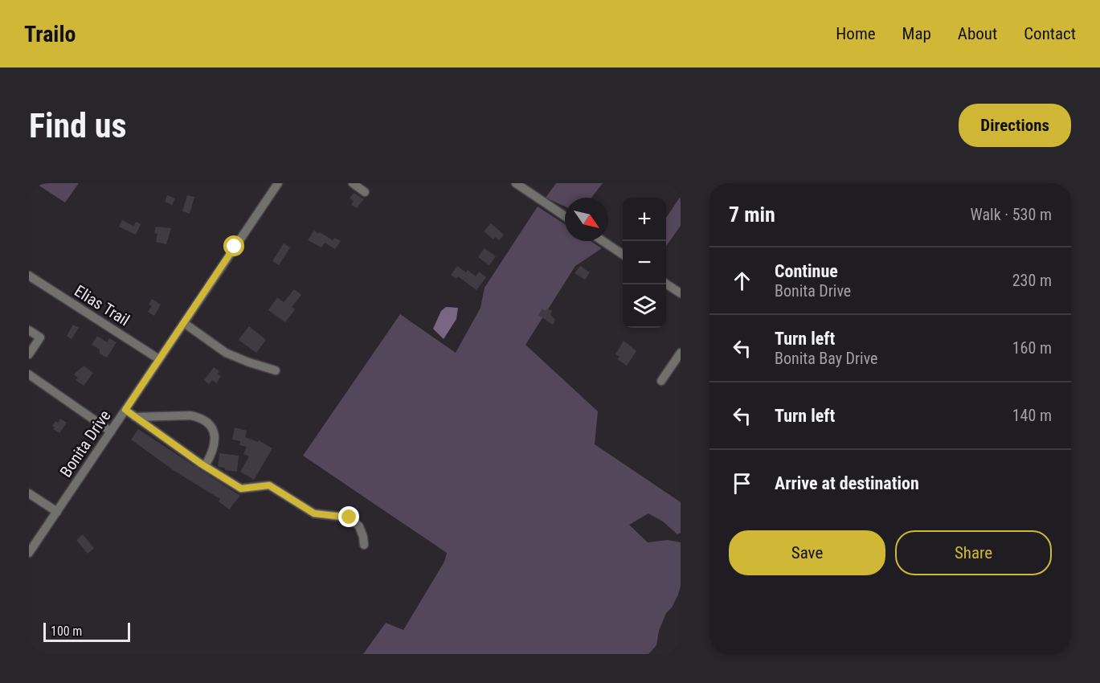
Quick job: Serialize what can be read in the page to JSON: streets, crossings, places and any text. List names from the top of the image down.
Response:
{
  "streets": {
    "street": ["Elias Trail", "Bonita Drive"]
  },
  "crossings": [
    ["Elias Trail", "Bonita Drive"]
  ],
  "scale_bar": "100 m",
  "north": "bottom right",
  "page": {
    "header": "Trailo",
    "nav": [
      "Home",
      "Map",
      "About",
      "Contact"
    ],
    "buttons": [
      "Directions",
      ["Save", "Share"]
    ],
    "title": "Find us",
    "heading": ["7 min", "Walk · 530 m"],
    "map_buttons": ["+", "−"],
    "list": [
      ["Continue", "Bonita Drive", "230 m"],
      ["Turn left", "Bonita Bay Drive", "160 m"],
      ["Turn left", "140 m"],
      "Arrive at destination"
    ],
    "scale": "100 m"
  }
}
